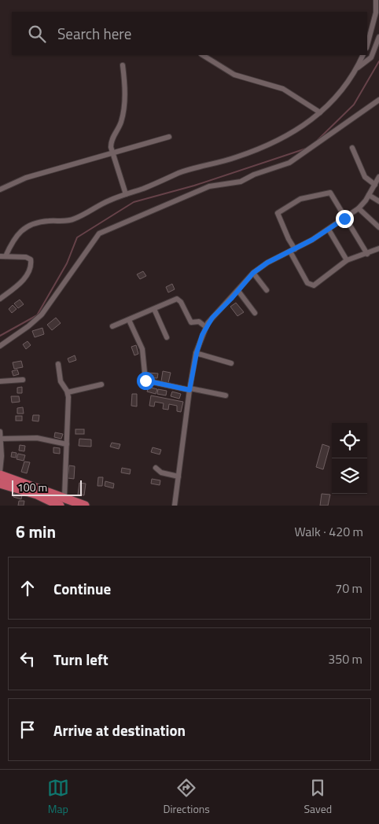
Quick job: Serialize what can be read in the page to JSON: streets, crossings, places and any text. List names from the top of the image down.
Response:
{
  "scale_bar": "100 m",
  "page": {
    "search": "Search here",
    "scale": "100 m",
    "heading": ["6 min", "Walk · 420 m"],
    "list": [
      ["Continue", "70 m"],
      ["Turn left", "350 m"],
      "Arrive at destination"
    ],
    "nav": ["Map", "Directions", "Saved"]
  }
}
